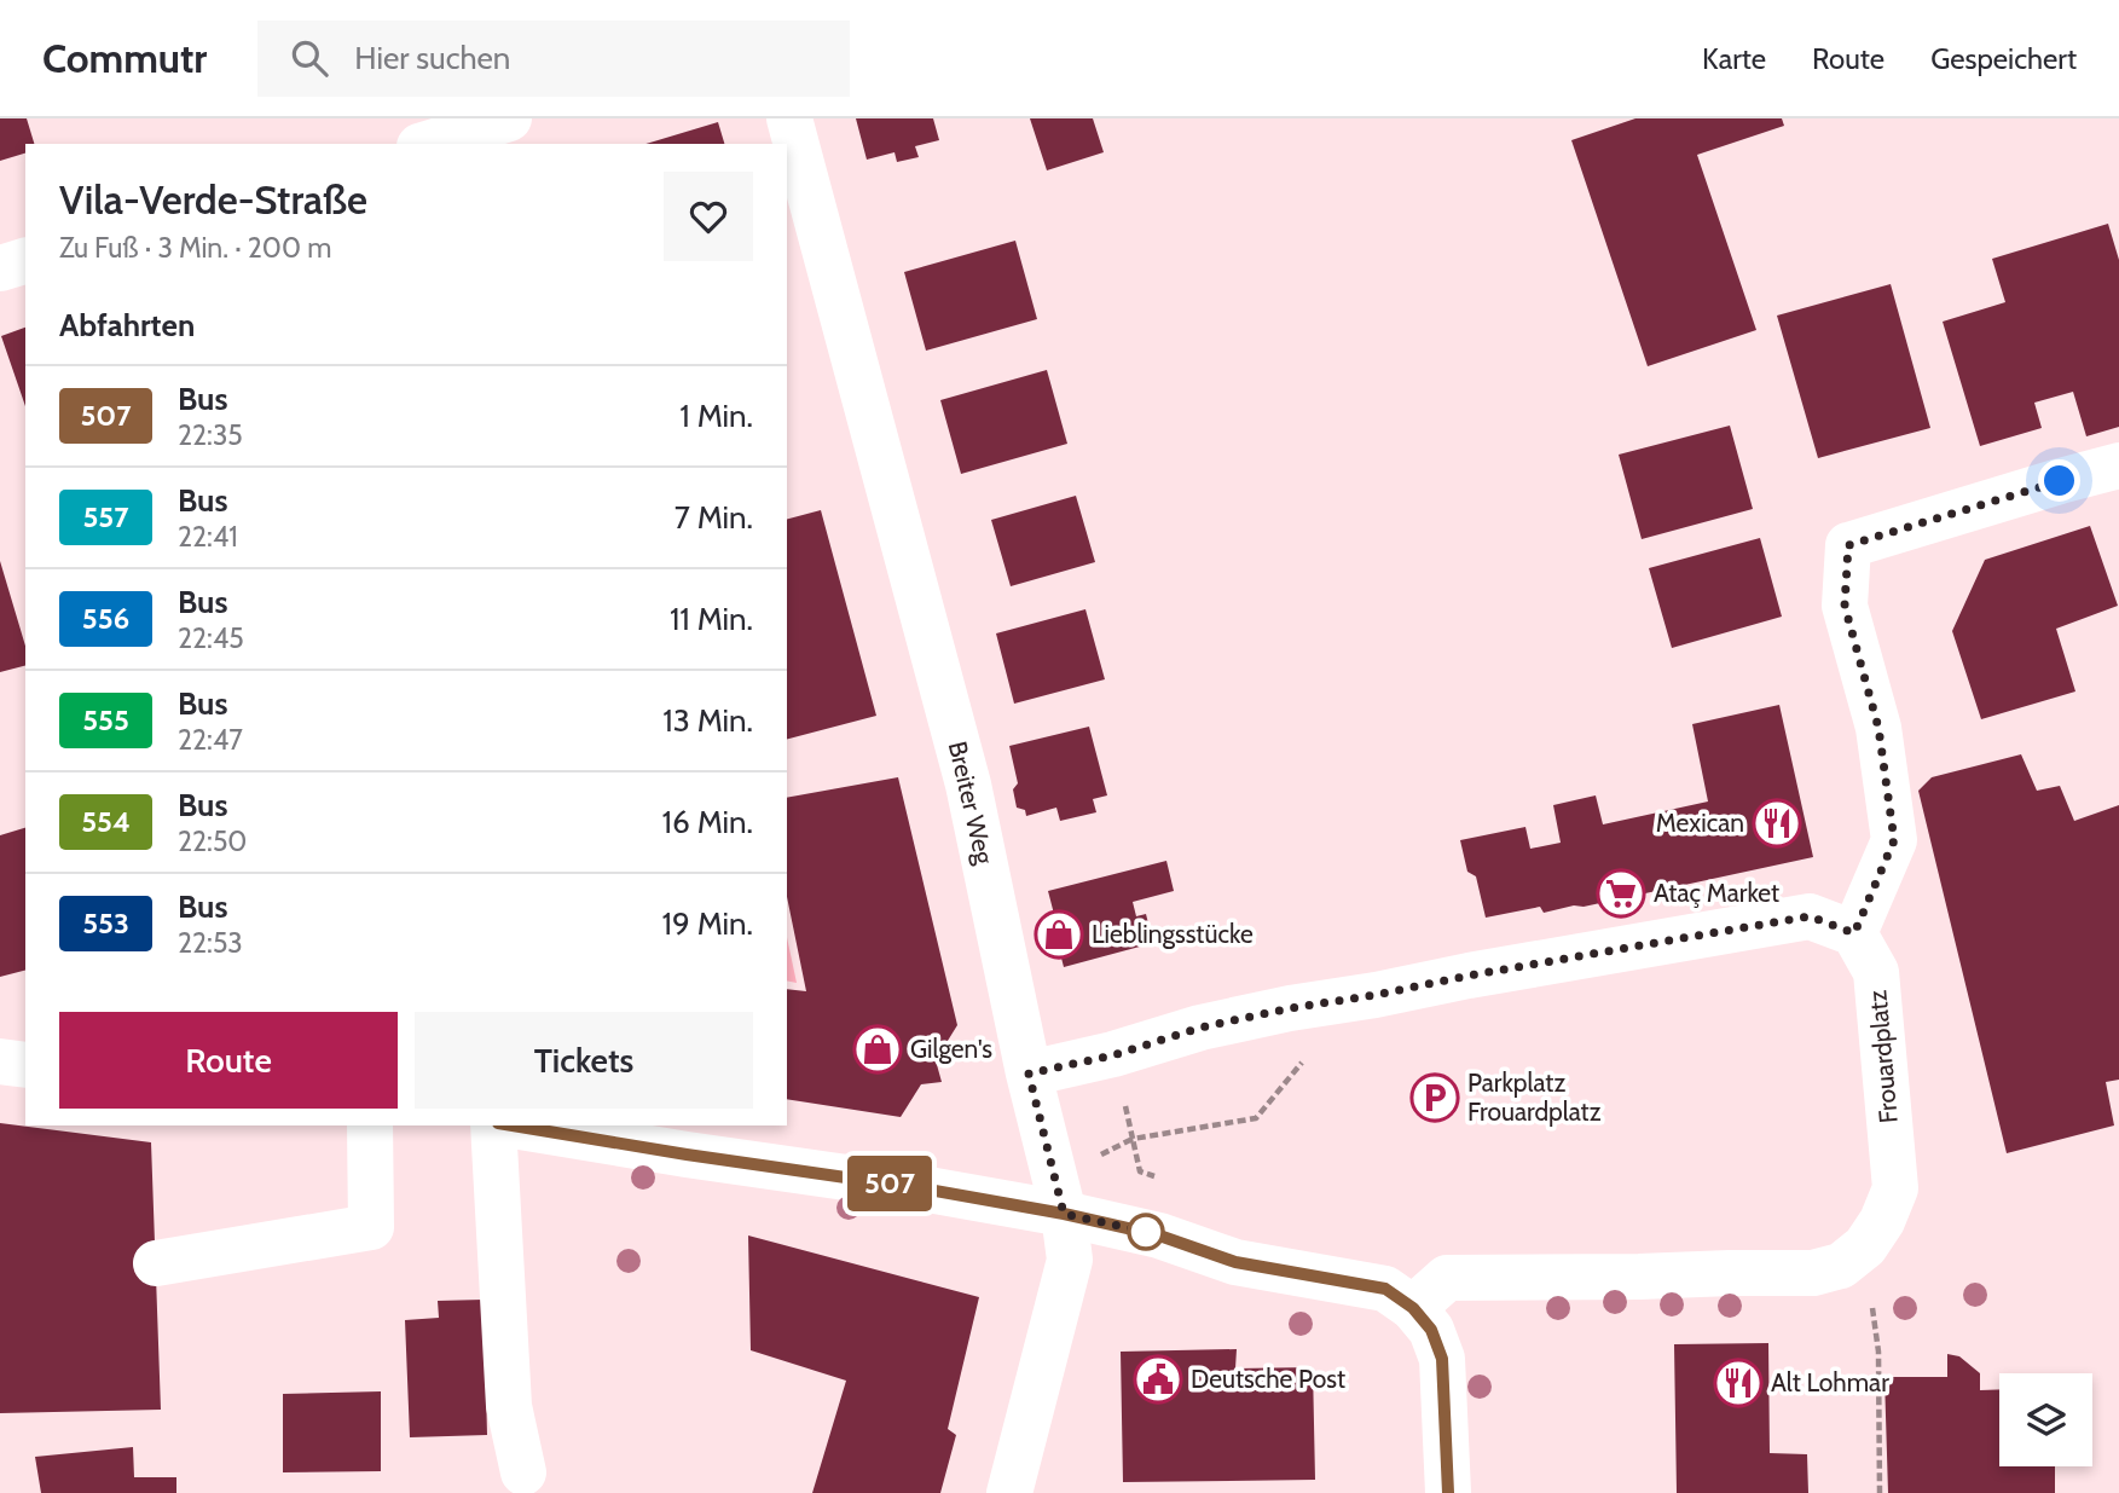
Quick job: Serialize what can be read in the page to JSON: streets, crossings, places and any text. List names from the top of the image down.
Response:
{
  "streets": {
    "street": ["Breiter Weg", "Frouardplatz"]
  },
  "places": {
    "restaurant": ["Mexican", "Alt Lohmar"],
    "supermarket": ["Ataç Market"],
    "shop": ["Lieblingsstücke", "Gilgen's"],
    "parking": ["Parkplatz Frouardplatz"],
    "public building": ["Deutsche Post"]
  },
  "lines": ["bus line 507"],
  "page": {
    "header": "Commutr",
    "search": "Hier suchen",
    "nav": ["Karte", "Route", "Gespeichert"],
    "on_map": "507",
    "heading": [
      ["Vila-Verde-Straße", "Zu Fuß · 3 Min. · 200 m"],
      "Abfahrten"
    ],
    "list": [
      {
        "mark": "507",
        "name": "Bus",
        "note": "22:35",
        "value": "1 Min."
      },
      {
        "mark": "557",
        "name": "Bus",
        "note": "22:41",
        "value": "7 Min."
      },
      {
        "mark": "556",
        "name": "Bus",
        "note": "22:45",
        "value": "11 Min."
      },
      {
        "mark": "555",
        "name": "Bus",
        "note": "22:47",
        "value": "13 Min."
      },
      {
        "mark": "554",
        "name": "Bus",
        "note": "22:50",
        "value": "16 Min."
      },
      {
        "mark": "553",
        "name": "Bus",
        "note": "22:53",
        "value": "19 Min."
      }
    ],
    "buttons": ["Route", "Tickets"]
  }
}
